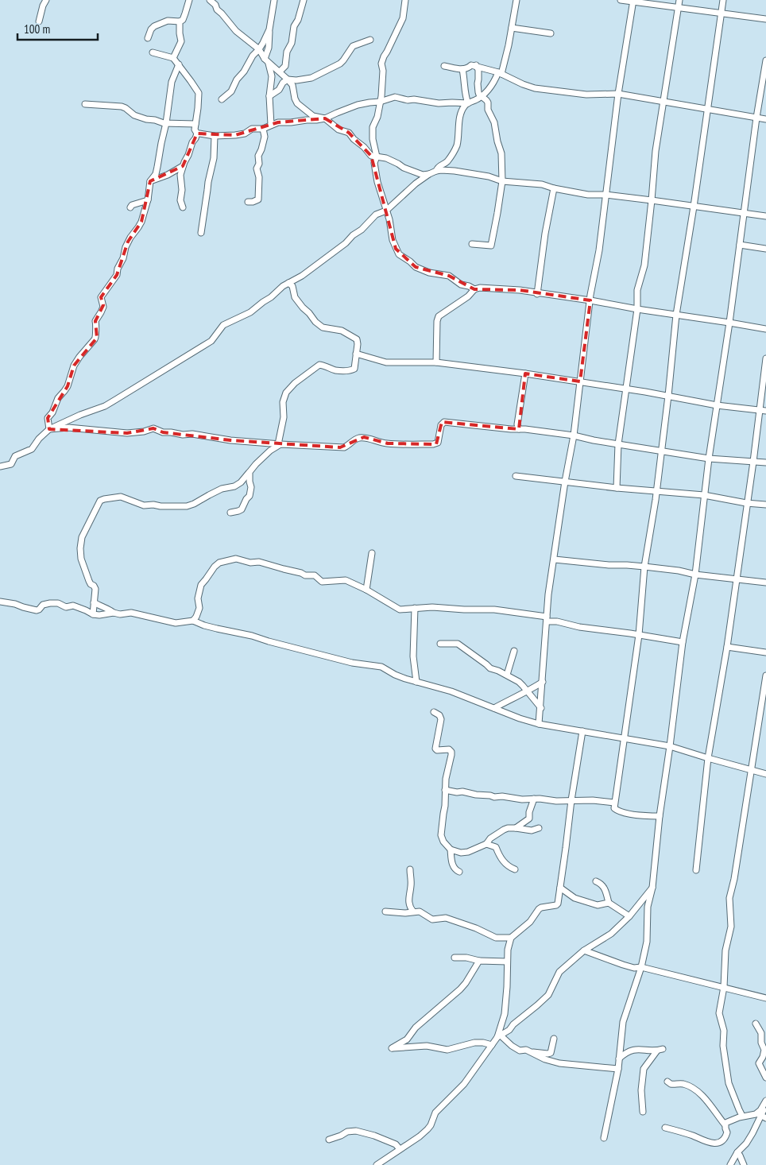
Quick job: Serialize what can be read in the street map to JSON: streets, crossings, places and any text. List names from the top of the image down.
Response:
{
  "scale_bar": "100 m"
}
